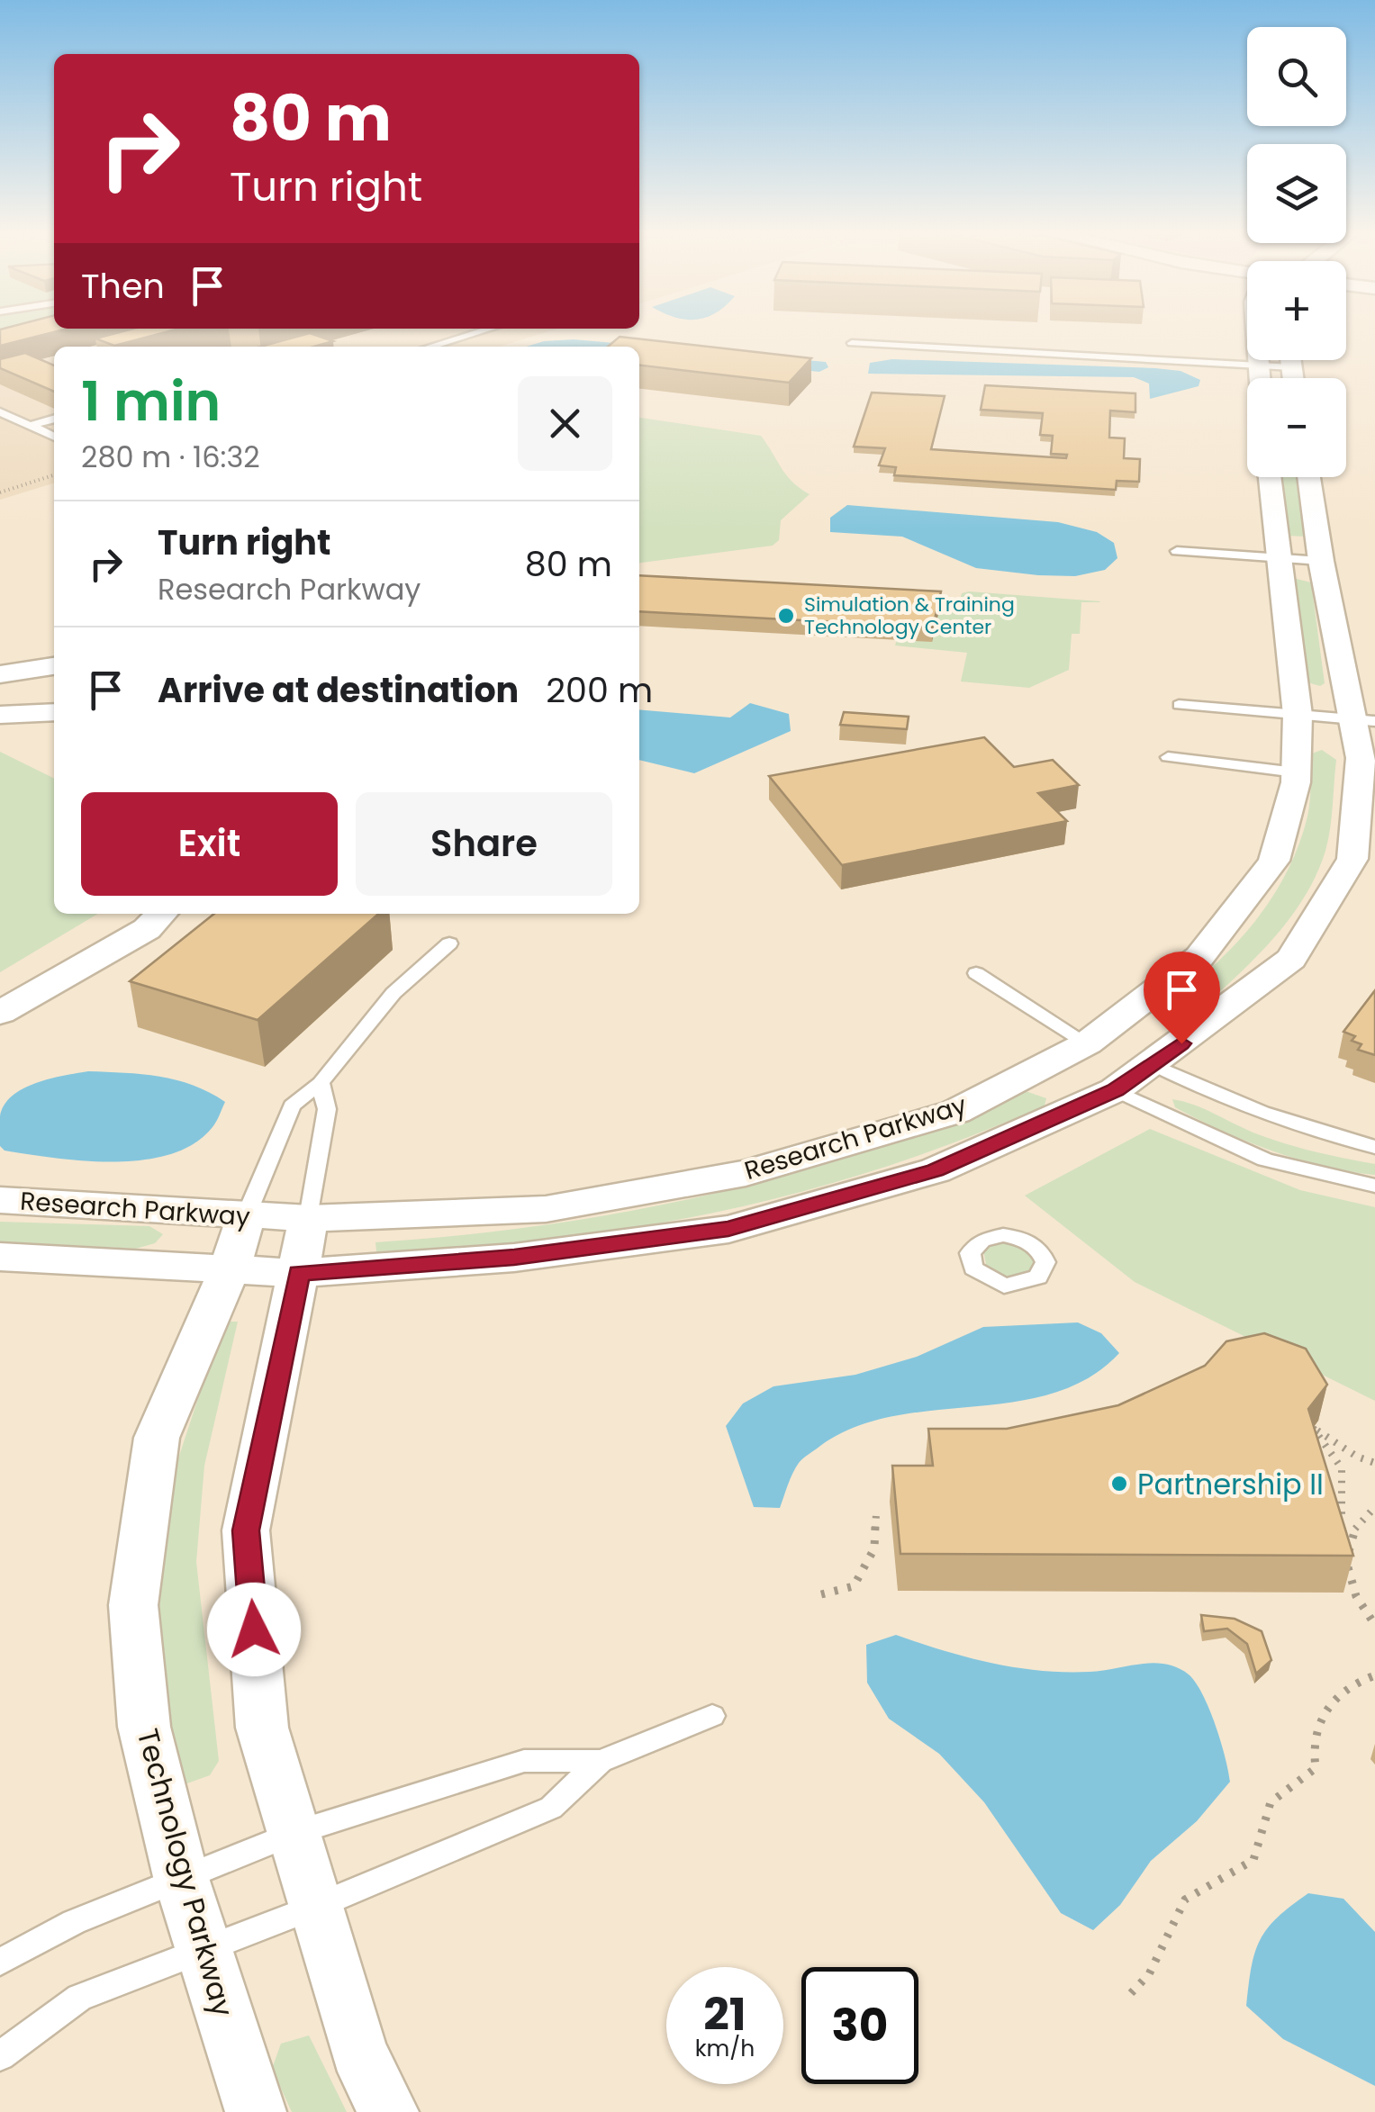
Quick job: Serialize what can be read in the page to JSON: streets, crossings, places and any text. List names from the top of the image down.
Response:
{
  "streets": {
    "street": ["Research Parkway", "Technology Parkway"]
  },
  "crossings": [
    ["Research Parkway", "Technology Parkway"]
  ],
  "places": ["Simulation & Training Technology Center", "Partnership II"],
  "page": {
    "map_buttons": ["+", "−"],
    "turn": ["80 m", "Turn right"],
    "then": "Then",
    "heading": ["1 min", "280 m · 16:32"],
    "list": [
      {
        "name": "Turn right",
        "note": "Research Parkway",
        "value": "80 m"
      },
      {
        "name": "Arrive at destination",
        "value": "200 m"
      }
    ],
    "buttons": ["Exit", "Share"],
    "speed": "21 km/h",
    "limit": "30"
  }
}
